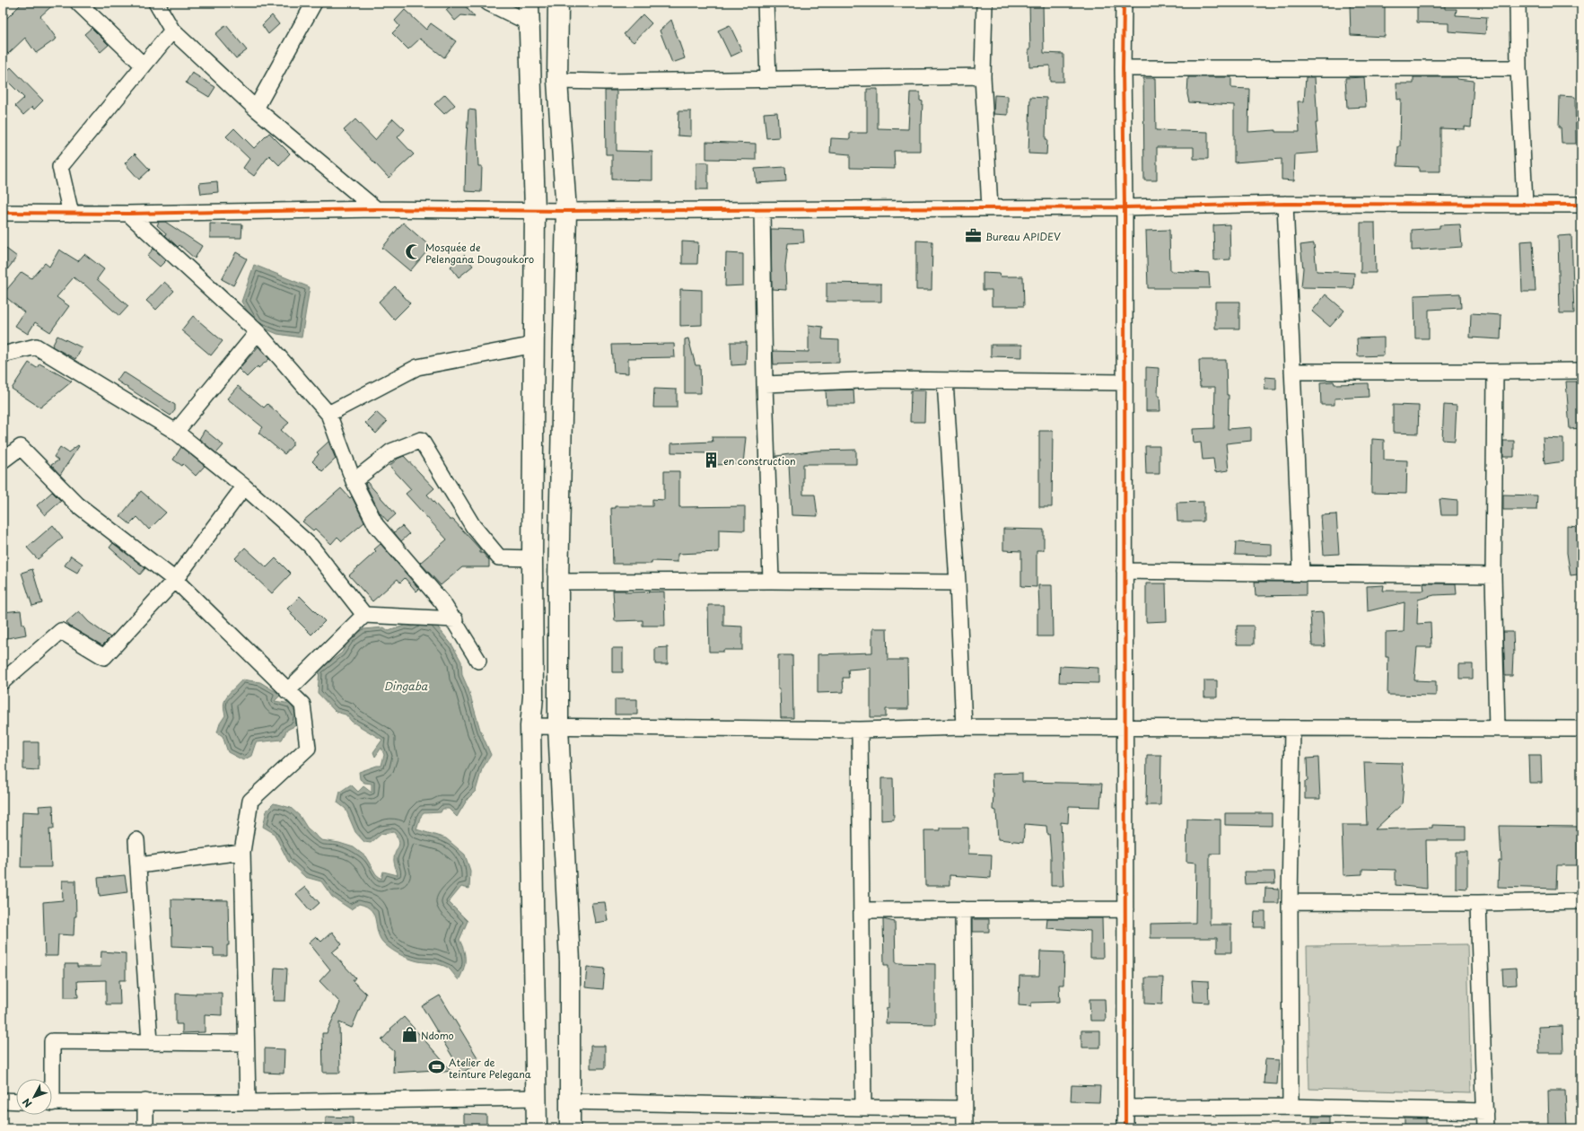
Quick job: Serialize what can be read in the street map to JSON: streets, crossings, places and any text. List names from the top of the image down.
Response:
{
  "water": ["Dingaba"],
  "places": {
    "office": ["Bureau APIDEV"],
    "mosque": ["Mosquée de Pelengana Dougoukoro"],
    "building": ["en construction"],
    "shop": ["Ndomo"],
    "sports": ["Atelier de teinture Pelegana"]
  },
  "north": "bottom left"
}
